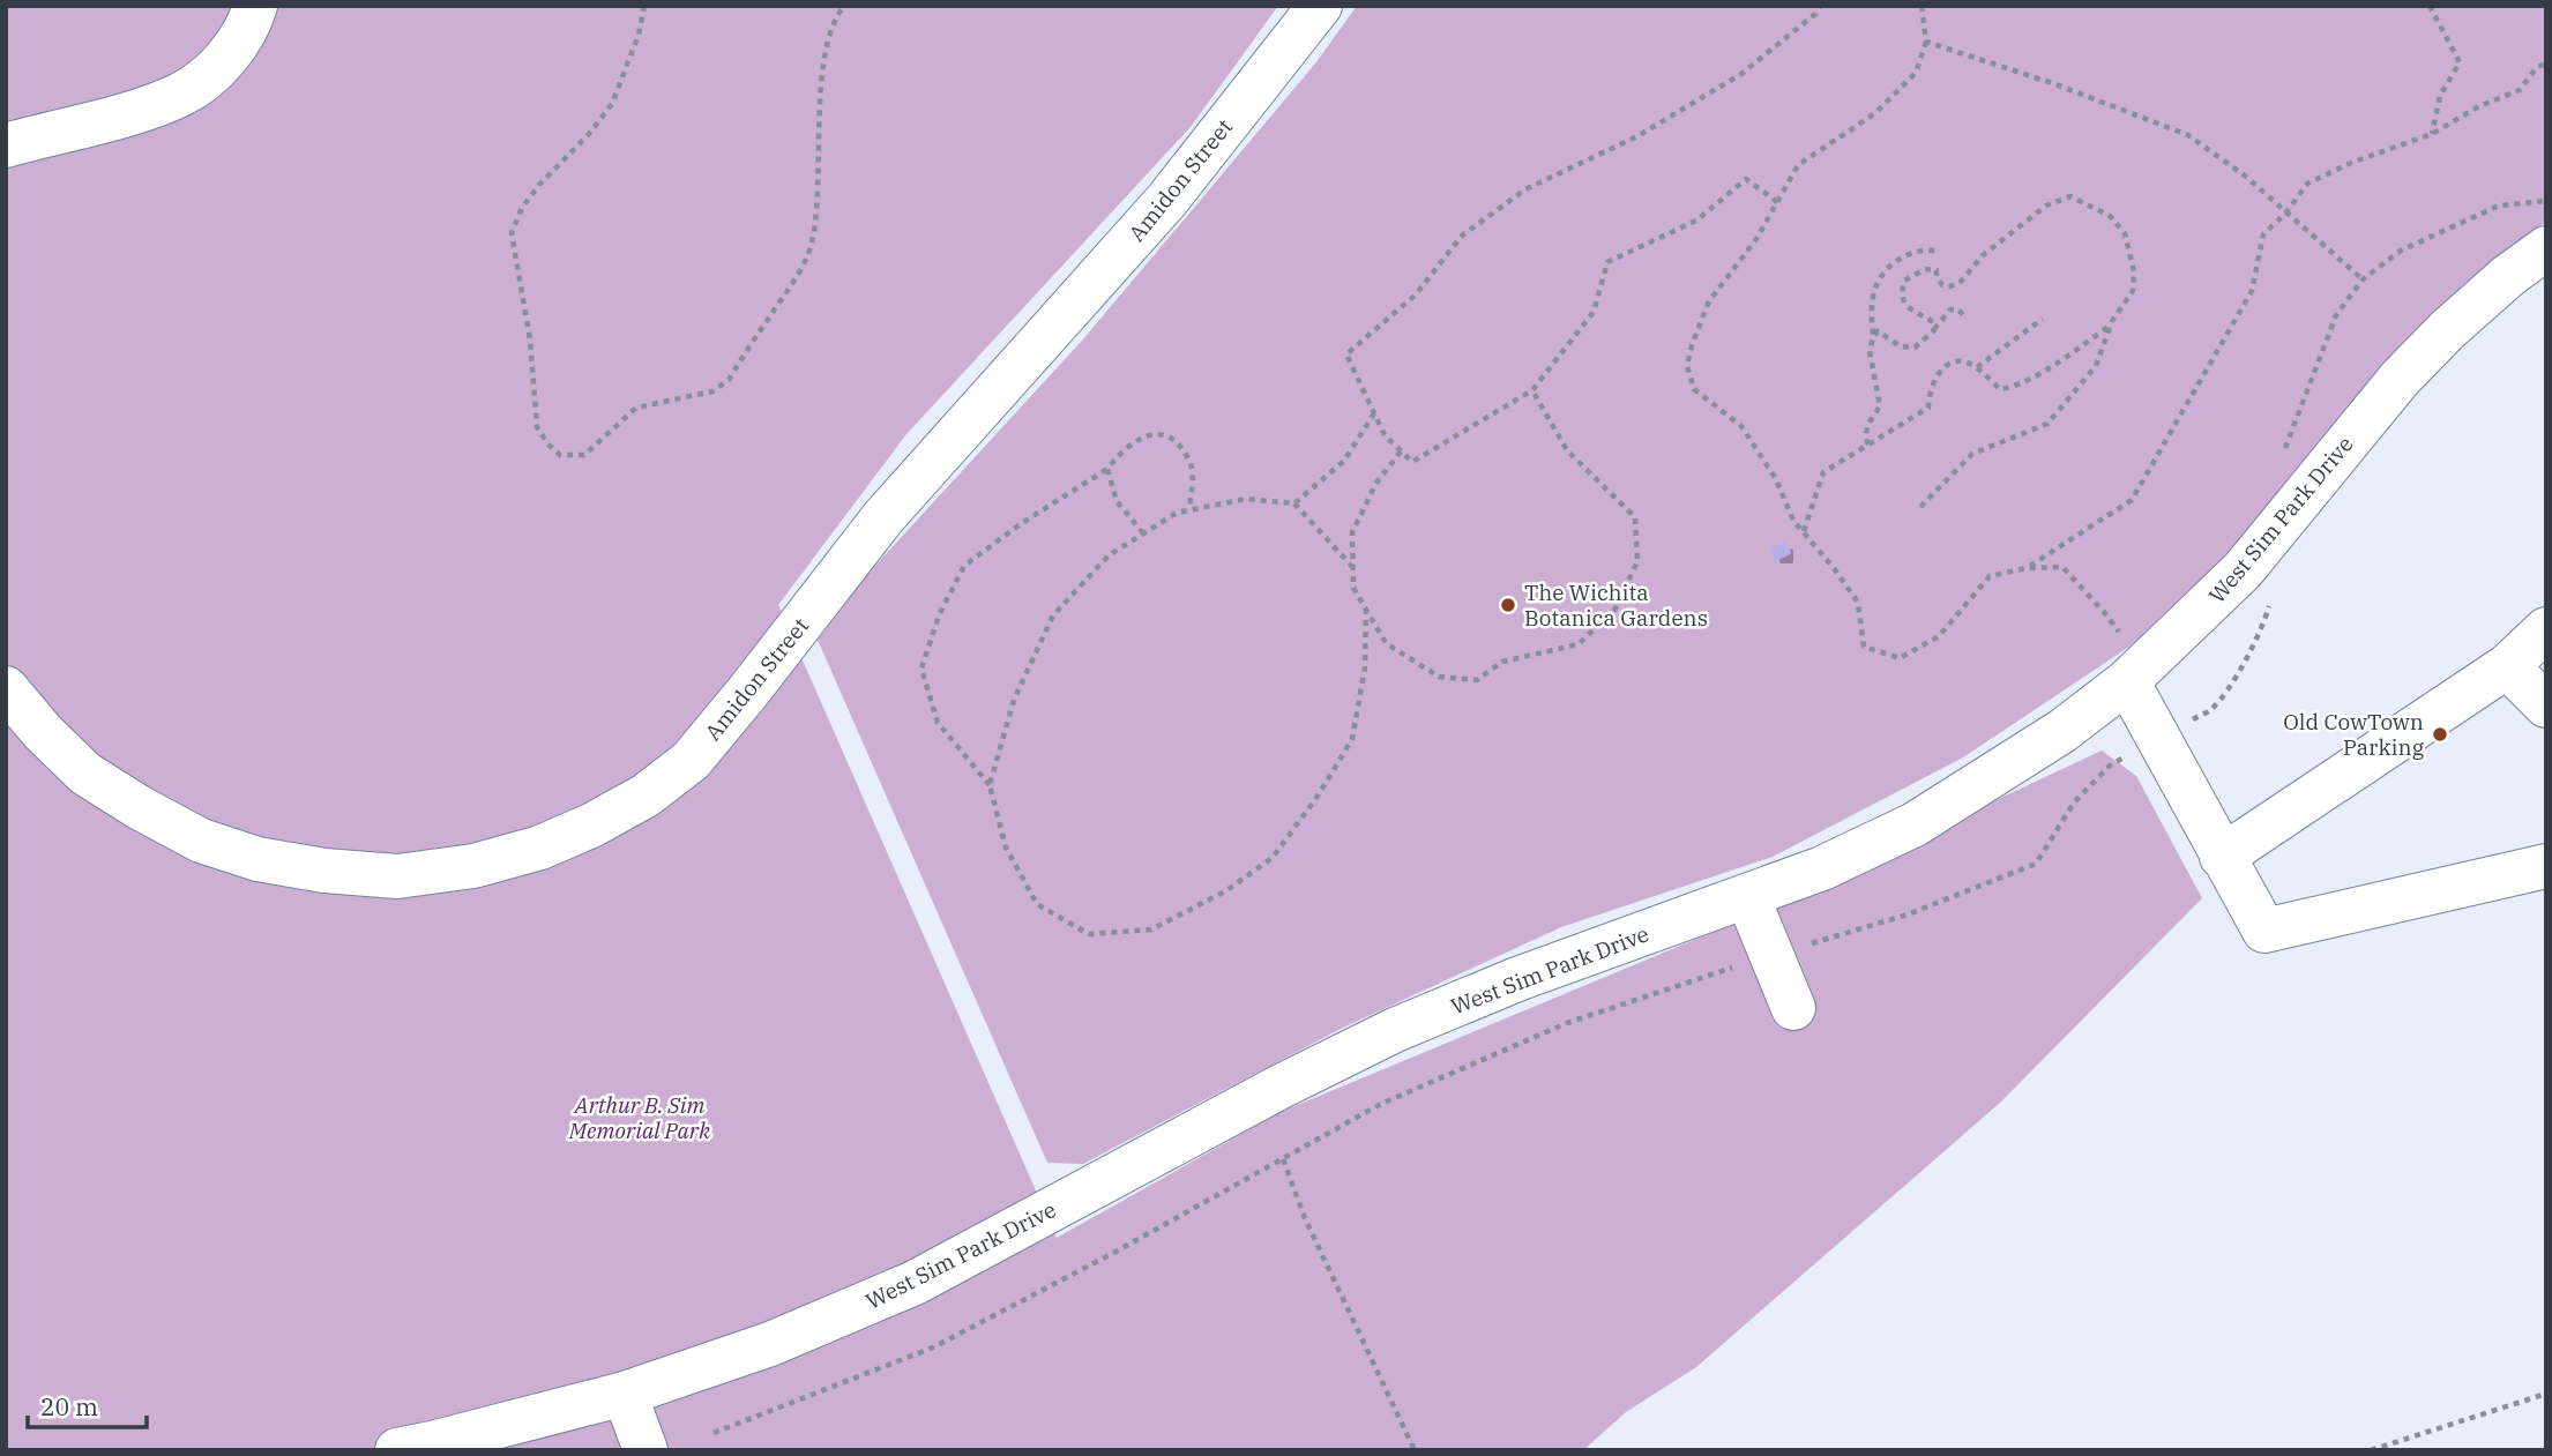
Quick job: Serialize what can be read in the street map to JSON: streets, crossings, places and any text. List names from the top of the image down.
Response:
{
  "streets": {
    "street": ["Amidon Street", "West Sim Park Drive"]
  },
  "parks": ["Arthur B. Sim Memorial Park"],
  "places": ["The Wichita Botanica Gardens", "Old CowTown Parking"],
  "scale_bar": "20 m"
}
